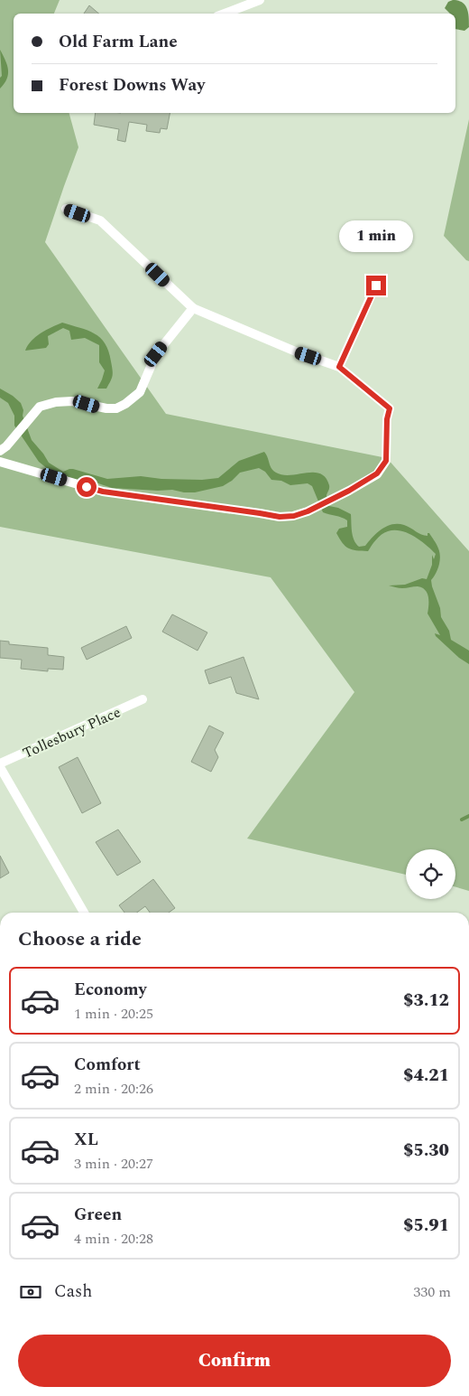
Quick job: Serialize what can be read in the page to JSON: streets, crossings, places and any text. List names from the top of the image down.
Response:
{
  "streets": {
    "street": ["Tollesbury Place"]
  },
  "page": {
    "banner": ["Old Farm Lane", "Forest Downs Way"],
    "bubble": "1 min",
    "heading": "Choose a ride",
    "list": [
      {
        "name": "Economy",
        "note": "1 min · 20:25",
        "value": "$3.12"
      },
      {
        "name": "Comfort",
        "note": "2 min · 20:26",
        "value": "$4.21"
      },
      {
        "name": "XL",
        "note": "3 min · 20:27",
        "value": "$5.30"
      },
      {
        "name": "Green",
        "note": "4 min · 20:28",
        "value": "$5.91"
      }
    ],
    "pay": ["Cash", "330 m"],
    "buttons": "Confirm"
  }
}
